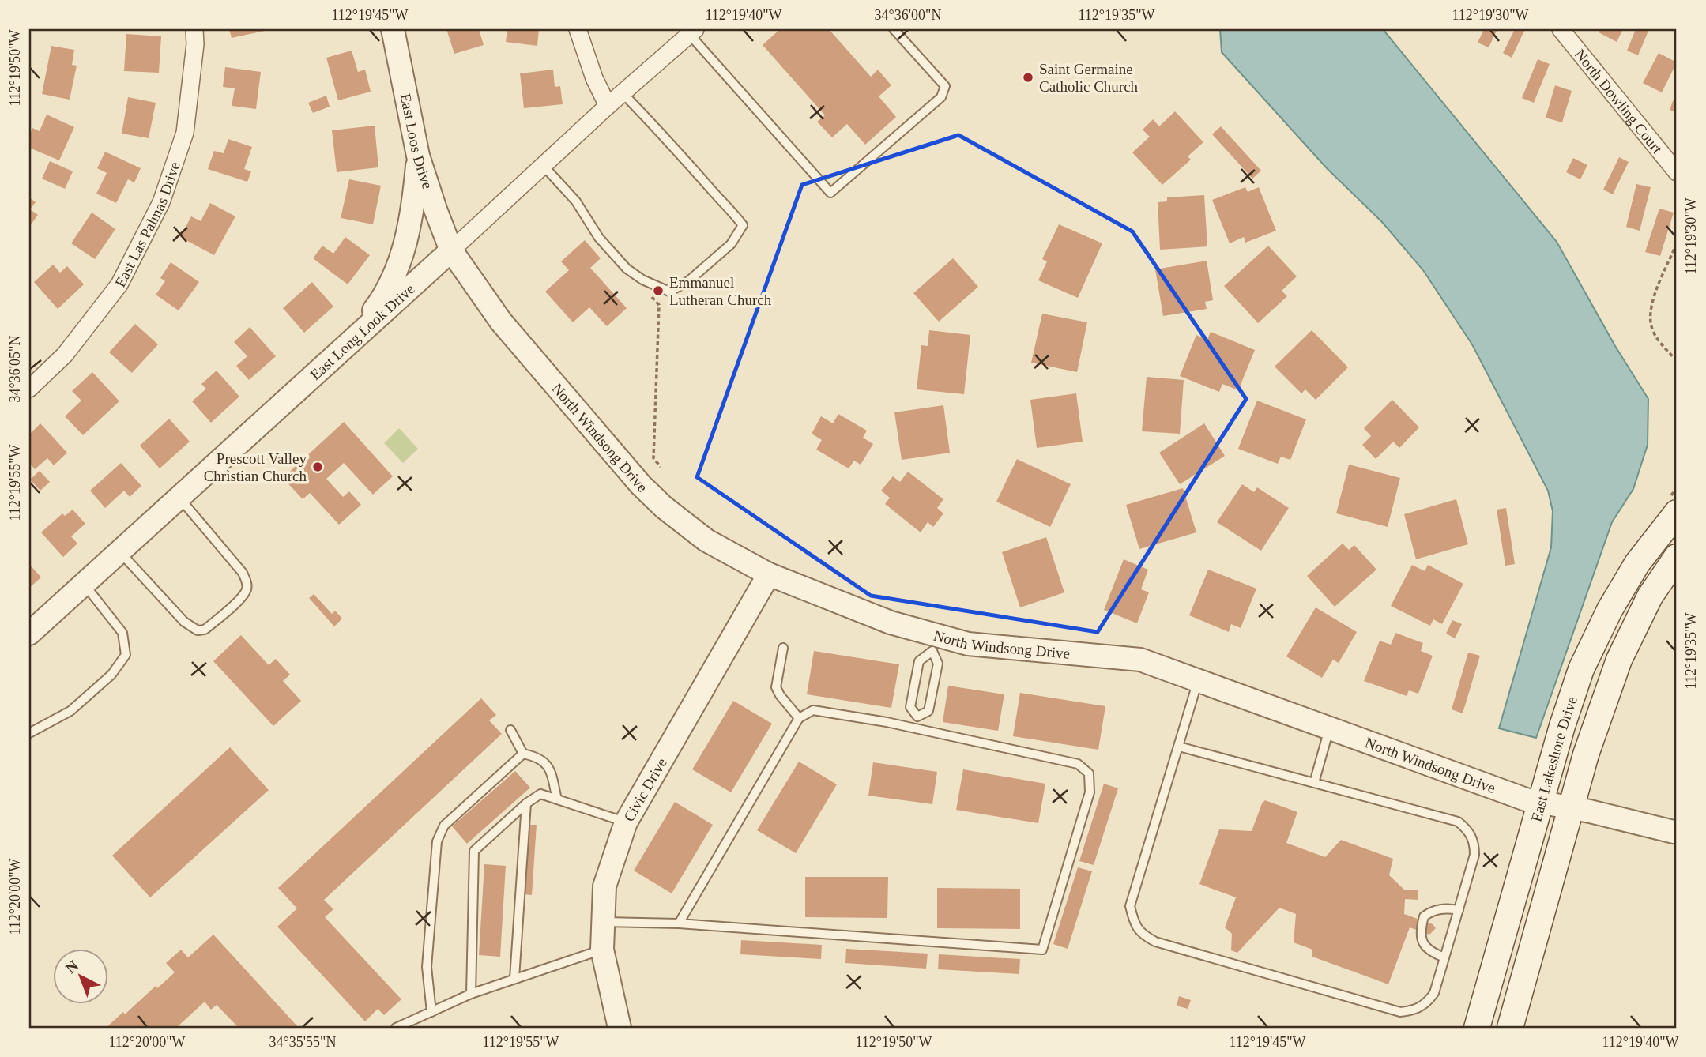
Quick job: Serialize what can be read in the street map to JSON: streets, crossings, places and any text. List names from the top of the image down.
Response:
{
  "streets": {
    "main road": ["East Lakeshore Drive"],
    "street": [
      "North Dowling Court",
      "East Loos Drive",
      "East Las Palmas Drive",
      "East Long Look Drive",
      "North Windsong Drive",
      "Civic Drive"
    ]
  },
  "crossings": [
    ["East Loos Drive", "East Long Look Drive"],
    ["East Loos Drive", "North Windsong Drive"],
    ["East Long Look Drive", "North Windsong Drive"],
    ["North Windsong Drive", "East Lakeshore Drive"],
    ["North Windsong Drive", "Civic Drive"]
  ],
  "places": ["Saint Germaine Catholic Church", "Emmanuel Lutheran Church", "Prescott Valley Christian Church"],
  "north": "top left",
  "coordinates": [
    "112°19'45\"W",
    "112°19'40\"W",
    "34°36'00\"N",
    "112°19'35\"W",
    "112°19'30\"W",
    "112°19'50\"W",
    "34°36'05\"N",
    "112°19'55\"W",
    "112°20'00\"W",
    "34°35'55\"N"
  ]
}
